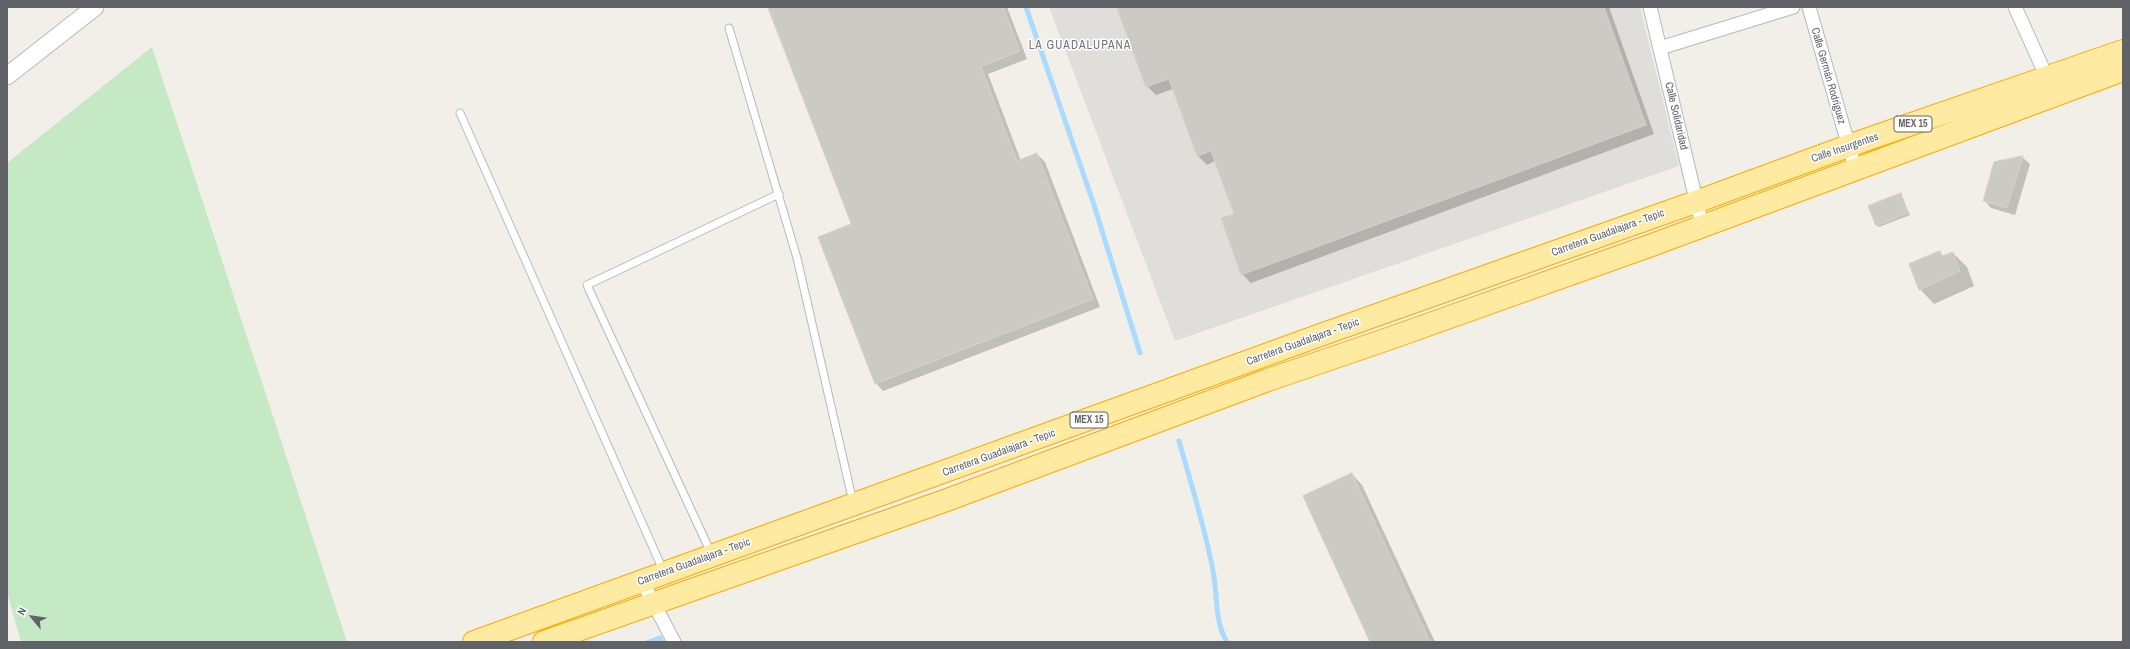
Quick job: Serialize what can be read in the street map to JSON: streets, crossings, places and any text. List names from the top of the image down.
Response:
{
  "streets": {
    "highway": ["MEX 15", "Calle Insurgentes", "Carretera Guadalajara - Tepic"],
    "street": ["Calle Germán Rodríguez", "Calle Solidaridad"]
  },
  "crossings": [
    ["Calle Germán Rodríguez", "Calle Insurgentes"],
    ["Calle Solidaridad", "MEX 15"],
    ["Calle Solidaridad", "Calle Insurgentes"],
    ["Calle Solidaridad", "Carretera Guadalajara - Tepic"],
    ["MEX 15", "Calle Insurgentes"],
    ["Calle Insurgentes", "Carretera Guadalajara - Tepic"]
  ],
  "districts": ["LA GUADALUPANA"],
  "north": "top left"
}
